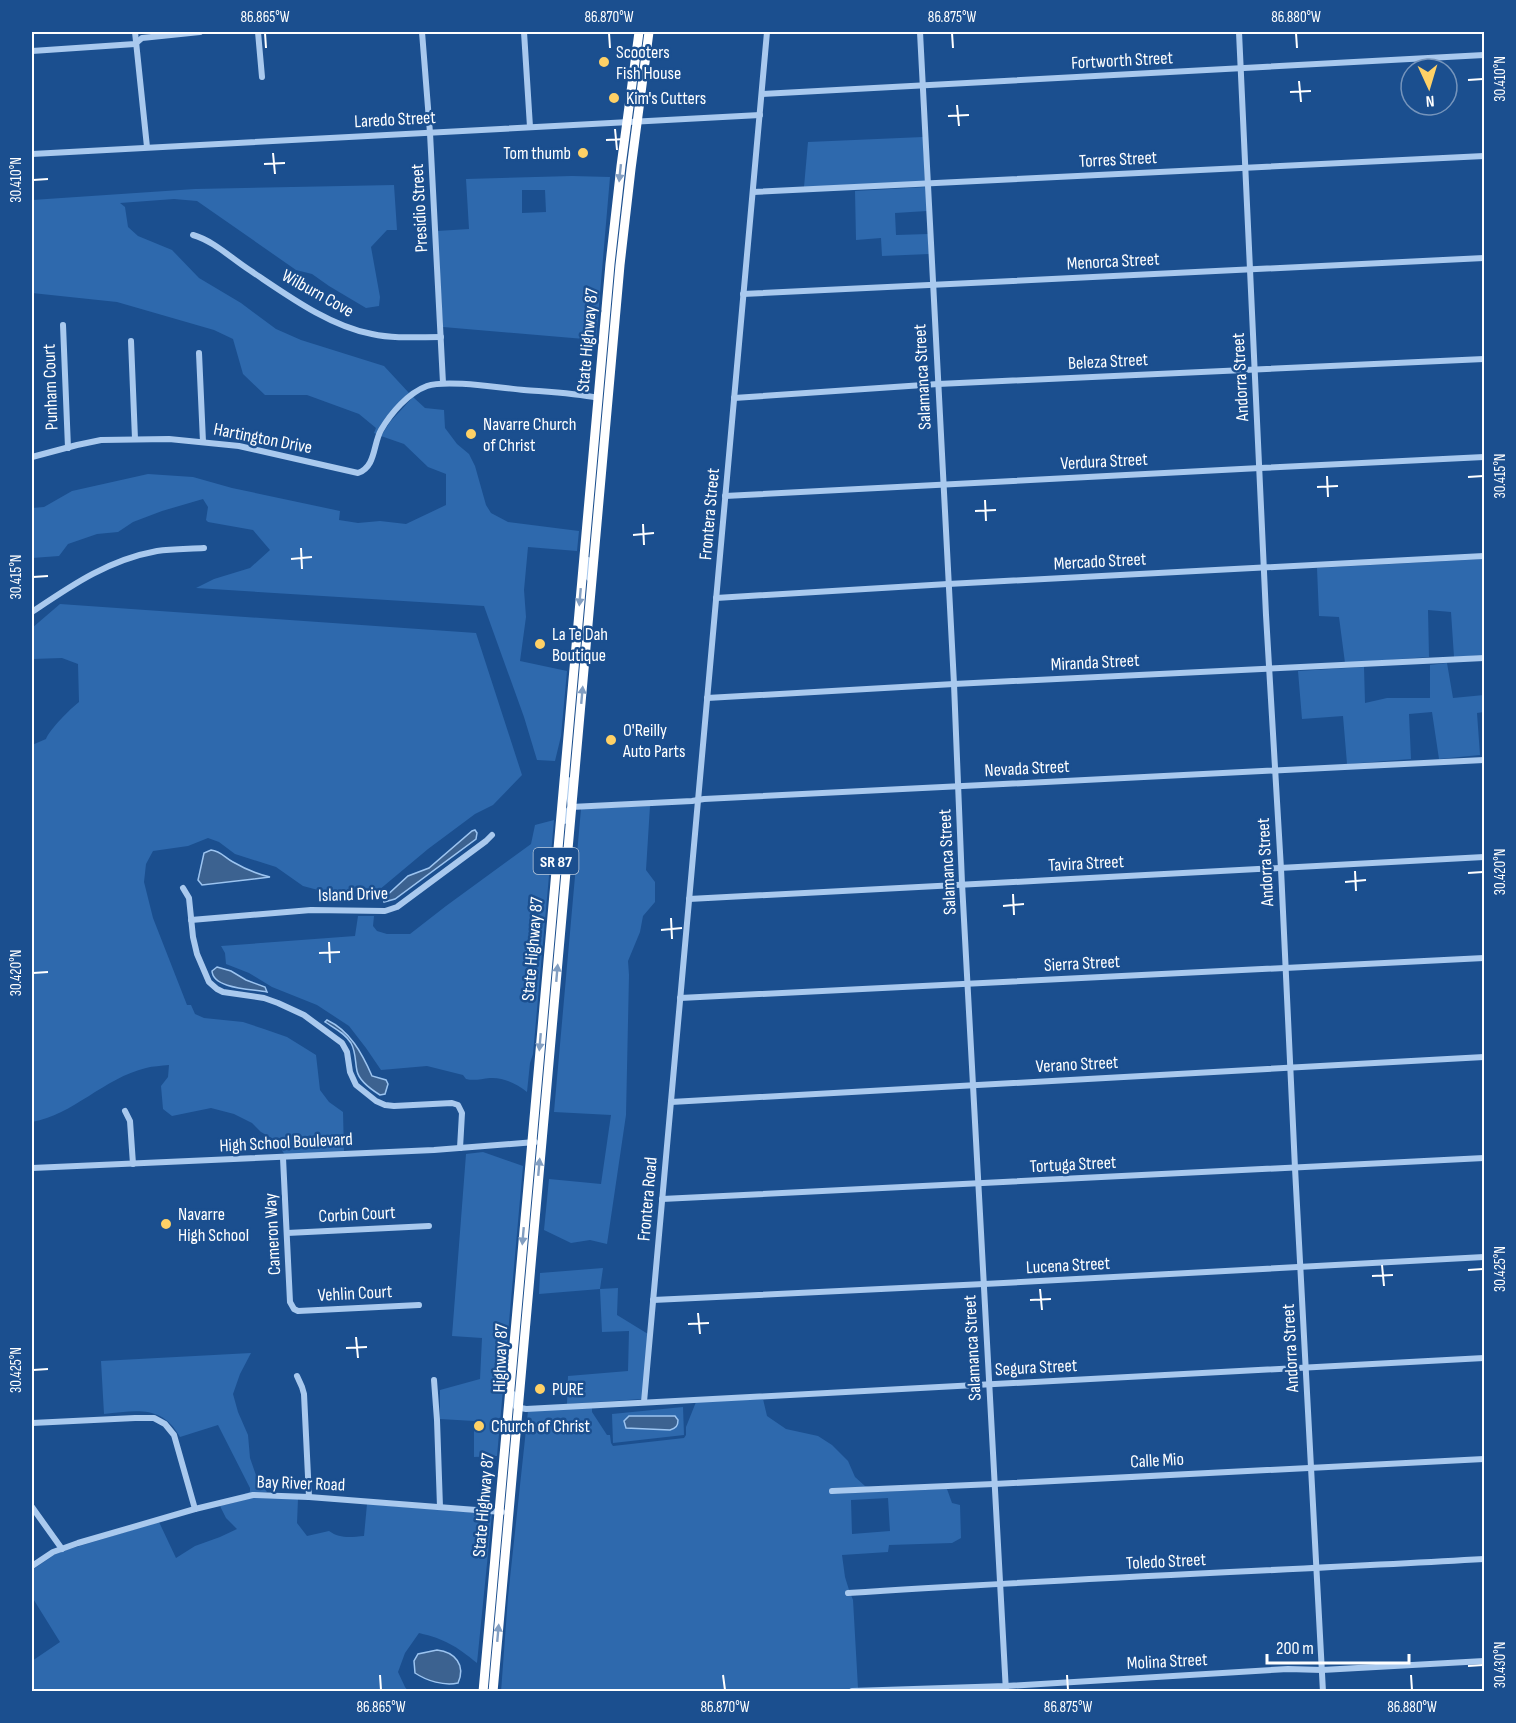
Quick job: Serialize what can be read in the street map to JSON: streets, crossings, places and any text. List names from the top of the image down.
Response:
{
  "streets": {
    "highway": ["State Highway 87", "SR 87"],
    "street": [
      "Fortworth Street",
      "Laredo Street",
      "Torres Street",
      "Presidio Street",
      "Menorca Street",
      "Wilburn Cove",
      "Beleza Street",
      "Salamanca Street",
      "Andorra Street",
      "Punham Court",
      "Hartington Drive",
      "Verdura Street",
      "Frontera Street",
      "Mercado Street",
      "Miranda Street",
      "Nevada Street",
      "Tavira Street",
      "Island Drive",
      "Sierra Street",
      "Verano Street",
      "High School Boulevard",
      "Tortuga Street",
      "Frontera Road",
      "Corbin Court",
      "Cameron Way",
      "Lucena Street",
      "Vehlin Court",
      "Highway 87",
      "Segura Street",
      "Calle Mio",
      "Bay River Road",
      "Toledo Street",
      "Molina Street"
    ]
  },
  "crossings": [
    ["Fortworth Street", "Salamanca Street"],
    ["Fortworth Street", "Andorra Street"],
    ["Fortworth Street", "Frontera Street"],
    ["Laredo Street", "Presidio Street"],
    ["Laredo Street", "State Highway 87"],
    ["Laredo Street", "Frontera Street"],
    ["Laredo Street", "SR 87"],
    ["Torres Street", "Salamanca Street"],
    ["Torres Street", "Andorra Street"],
    ["Torres Street", "Frontera Street"],
    ["Presidio Street", "Wilburn Cove"],
    ["Presidio Street", "Hartington Drive"],
    ["Menorca Street", "Salamanca Street"],
    ["Menorca Street", "Andorra Street"],
    ["Menorca Street", "Frontera Street"],
    ["State Highway 87", "SR 87"],
    ["State Highway 87", "High School Boulevard"],
    ["State Highway 87", "Highway 87"],
    ["State Highway 87", "Bay River Road"],
    ["Beleza Street", "Salamanca Street"],
    ["Beleza Street", "Andorra Street"],
    ["Beleza Street", "Frontera Street"],
    ["Salamanca Street", "Verdura Street"],
    ["Salamanca Street", "Mercado Street"],
    ["Salamanca Street", "Miranda Street"],
    ["Salamanca Street", "Nevada Street"],
    ["Salamanca Street", "Tavira Street"],
    ["Salamanca Street", "Sierra Street"],
    ["Salamanca Street", "Verano Street"],
    ["Salamanca Street", "Tortuga Street"],
    ["Salamanca Street", "Lucena Street"],
    ["Salamanca Street", "Segura Street"],
    ["Salamanca Street", "Calle Mio"],
    ["Salamanca Street", "Toledo Street"],
    ["Salamanca Street", "Molina Street"],
    ["Andorra Street", "Verdura Street"],
    ["Andorra Street", "Mercado Street"],
    ["Andorra Street", "Miranda Street"],
    ["Andorra Street", "Nevada Street"],
    ["Andorra Street", "Tavira Street"],
    ["Andorra Street", "Sierra Street"],
    ["Andorra Street", "Verano Street"],
    ["Andorra Street", "Tortuga Street"],
    ["Andorra Street", "Lucena Street"],
    ["Andorra Street", "Segura Street"],
    ["Andorra Street", "Calle Mio"],
    ["Andorra Street", "Toledo Street"],
    ["Andorra Street", "Molina Street"],
    ["Punham Court", "Hartington Drive"],
    ["Verdura Street", "Frontera Street"],
    ["Frontera Street", "Mercado Street"],
    ["Frontera Street", "Miranda Street"],
    ["Frontera Street", "Nevada Street"],
    ["Frontera Street", "Tavira Street"],
    ["Frontera Street", "Sierra Street"],
    ["Frontera Street", "Frontera Road"],
    ["Nevada Street", "SR 87"],
    ["SR 87", "High School Boulevard"],
    ["SR 87", "Highway 87"],
    ["SR 87", "Segura Street"],
    ["SR 87", "Bay River Road"],
    ["Sierra Street", "Frontera Road"],
    ["Verano Street", "Frontera Road"],
    ["High School Boulevard", "Cameron Way"],
    ["Tortuga Street", "Frontera Road"],
    ["Frontera Road", "Lucena Street"],
    ["Frontera Road", "Segura Street"],
    ["Corbin Court", "Cameron Way"],
    ["Cameron Way", "Vehlin Court"],
    ["Highway 87", "Segura Street"]
  ],
  "places": [
    "Scooters Fish House",
    "Kim's Cutters",
    "Tom thumb",
    "Navarre Church of Christ",
    "La Te Dah Boutique",
    "O'Reilly Auto Parts",
    "Navarre High School",
    "PURE",
    "Church of Christ"
  ],
  "scale_bar": "200 m",
  "north": "bottom",
  "coordinates": [
    "86.865°W",
    "86.870°W",
    "86.875°W",
    "86.880°W",
    "30.410°N",
    "30.415°N",
    "30.420°N",
    "30.425°N",
    "30.430°N"
  ]
}
